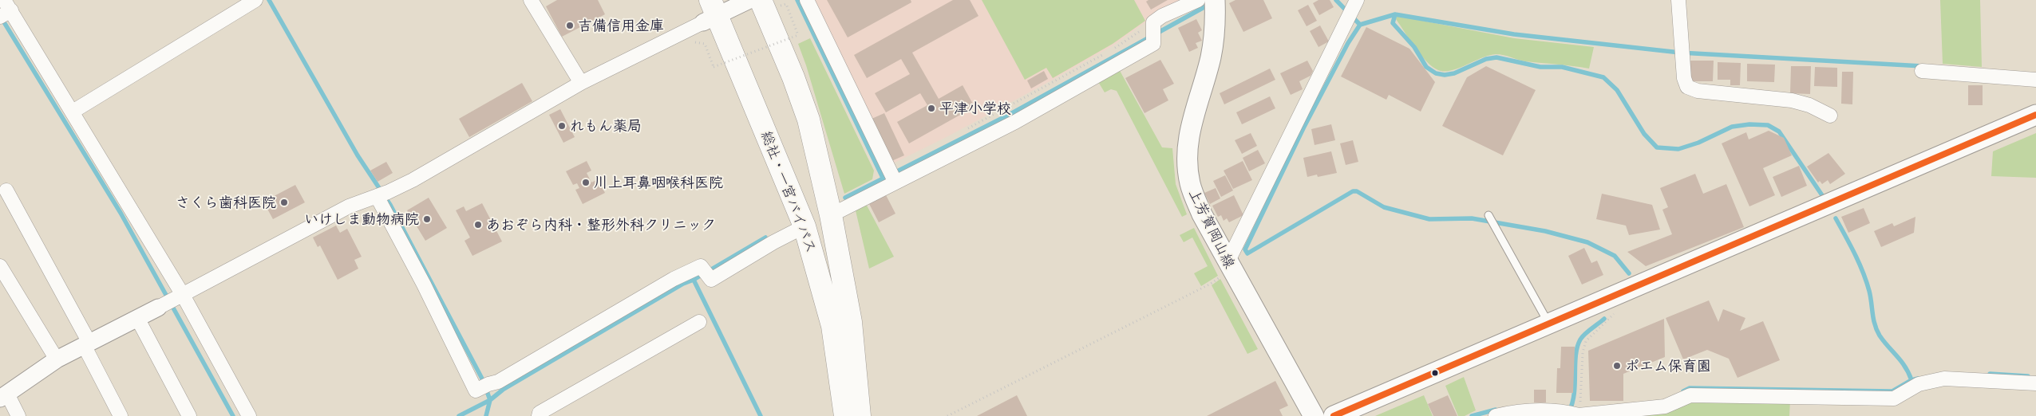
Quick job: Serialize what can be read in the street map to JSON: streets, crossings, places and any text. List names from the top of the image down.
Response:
{
  "streets": {
    "highway": ["総社・一宮バイパス"],
    "main road": ["上芳賀岡山線"]
  },
  "places": [
    "吉備信用金庫",
    "平津小学校",
    "れもん薬局",
    "川上耳鼻咽喉科医院",
    "さくら歯科医院",
    "いけしま動物病院",
    "あおぞら内科・整形外科クリニック",
    "ポエム保育園"
  ]
}
